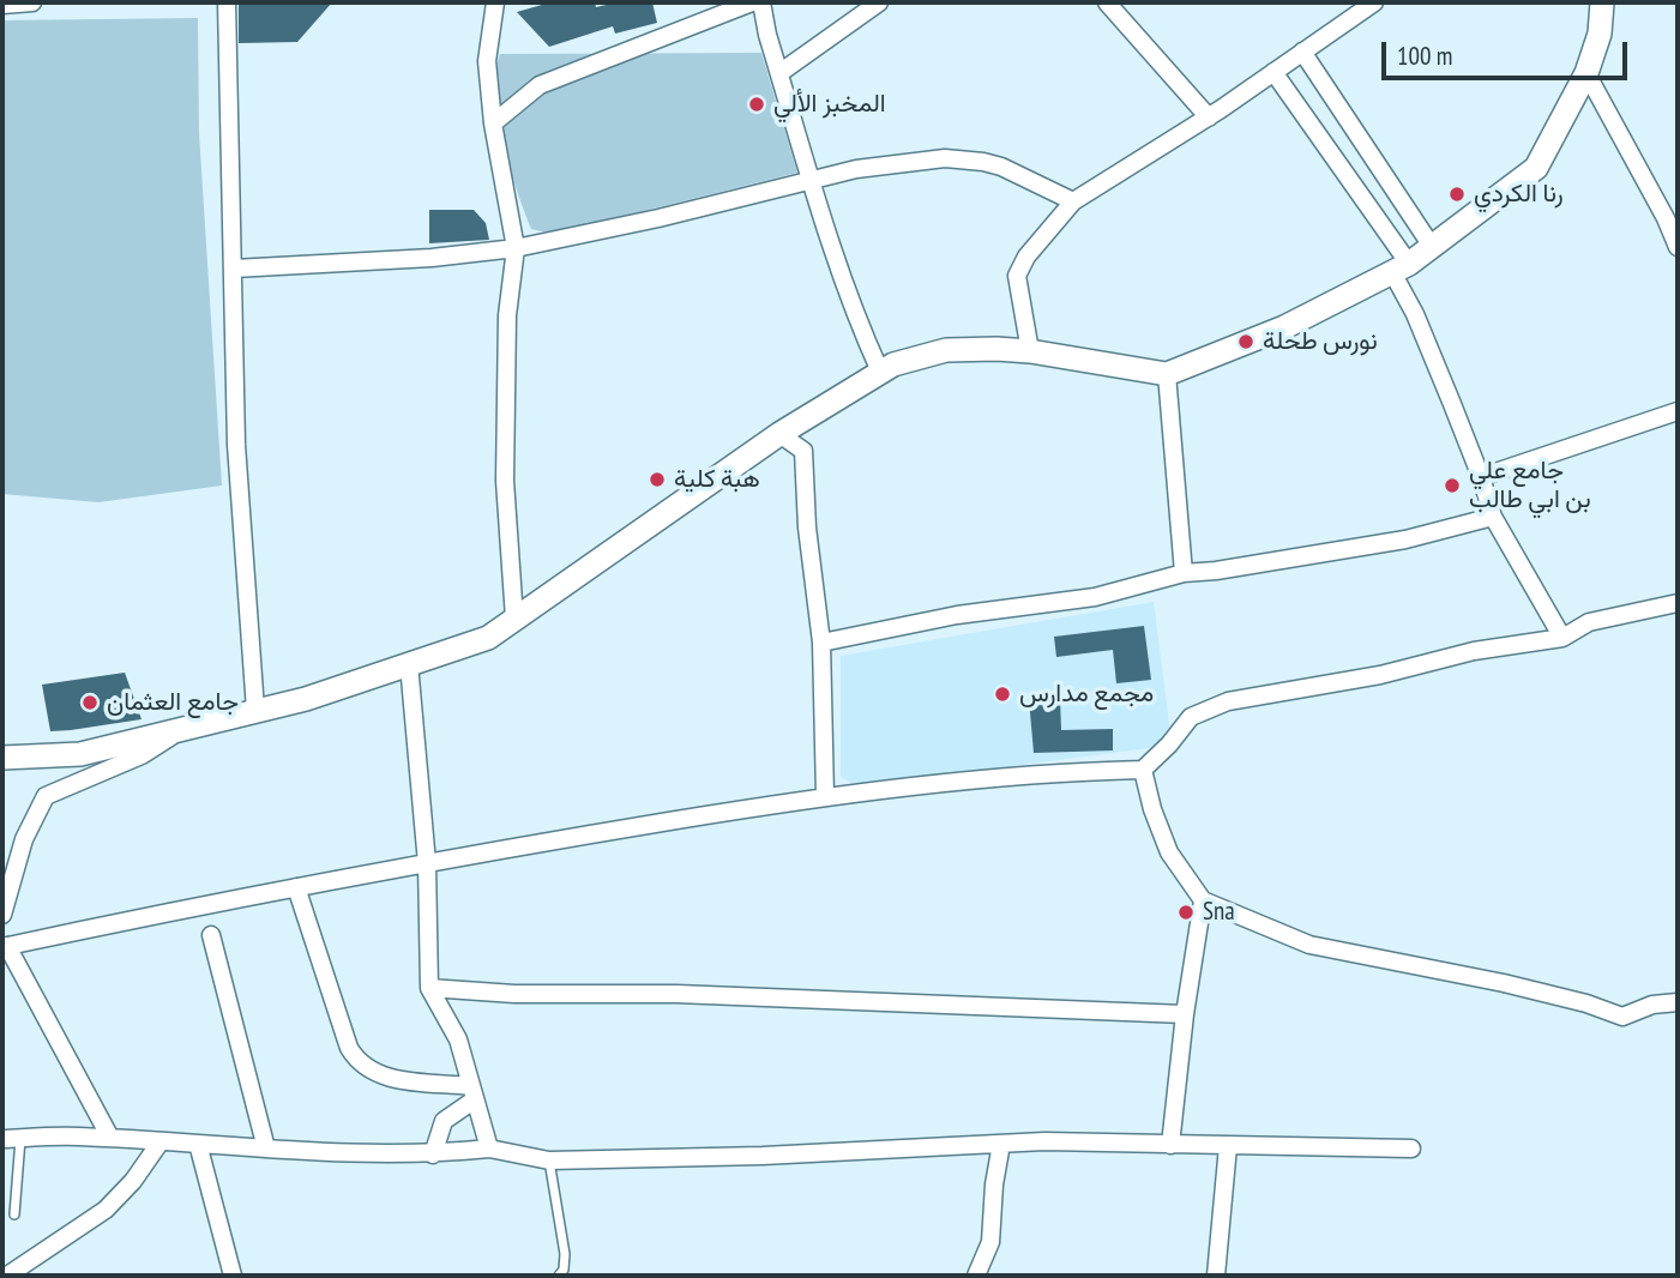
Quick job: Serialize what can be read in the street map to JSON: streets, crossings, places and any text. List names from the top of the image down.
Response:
{
  "places": [
    "المخبز الألي",
    "رنا الكردي",
    "نورس طحلة",
    "هبة كلية",
    "جامع علي بن ابي طالب",
    "مجمع مدارس",
    "جامع العثمان",
    "Sna"
  ],
  "scale_bar": "100 m"
}
